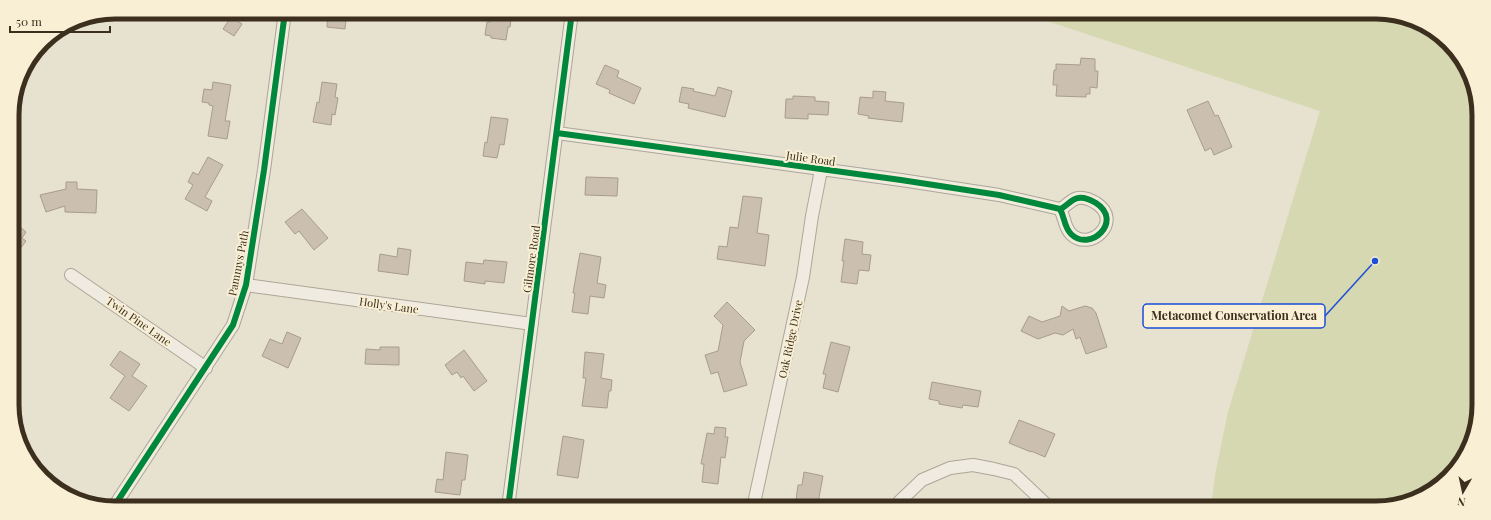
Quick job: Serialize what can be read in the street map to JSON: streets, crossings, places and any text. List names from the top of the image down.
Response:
{
  "streets": {
    "street": [
      "Julie Road",
      "Gilmore Road",
      "Pammys Path",
      "Holly's Lane",
      "Twin Pine Lane",
      "Oak Ridge Drive"
    ]
  },
  "crossings": [
    ["Julie Road", "Gilmore Road"],
    ["Julie Road", "Oak Ridge Drive"],
    ["Gilmore Road", "Holly's Lane"],
    ["Pammys Path", "Holly's Lane"],
    ["Pammys Path", "Twin Pine Lane"]
  ],
  "places": ["Metacomet Conservation Area"],
  "scale_bar": "50 m",
  "north": "bottom"
}
